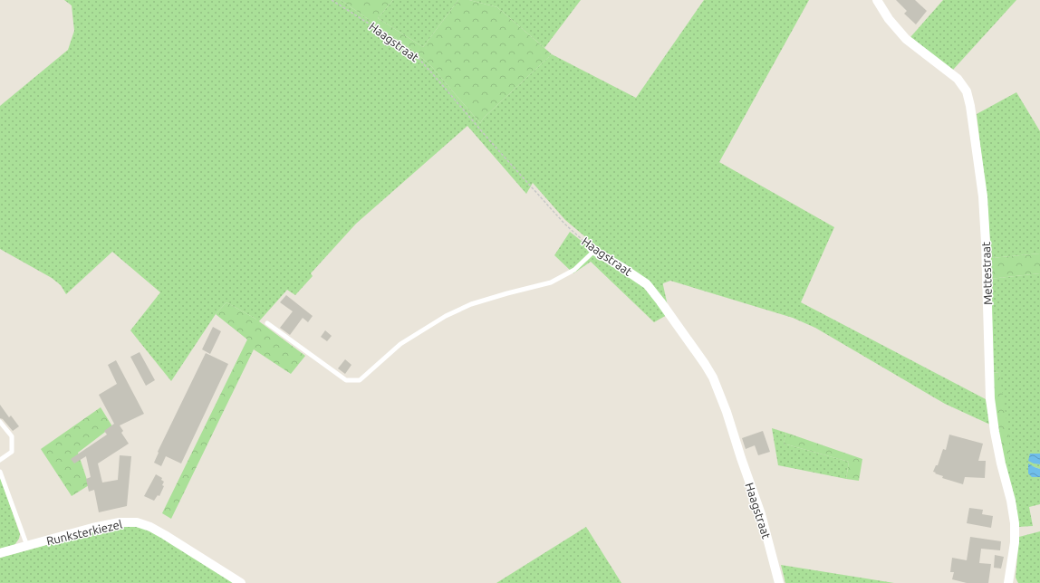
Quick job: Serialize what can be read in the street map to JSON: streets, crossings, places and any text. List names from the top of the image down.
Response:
{
  "streets": {
    "street": ["Haagstraat", "Mettestraat", "Runksterkiezel"]
  }
}
